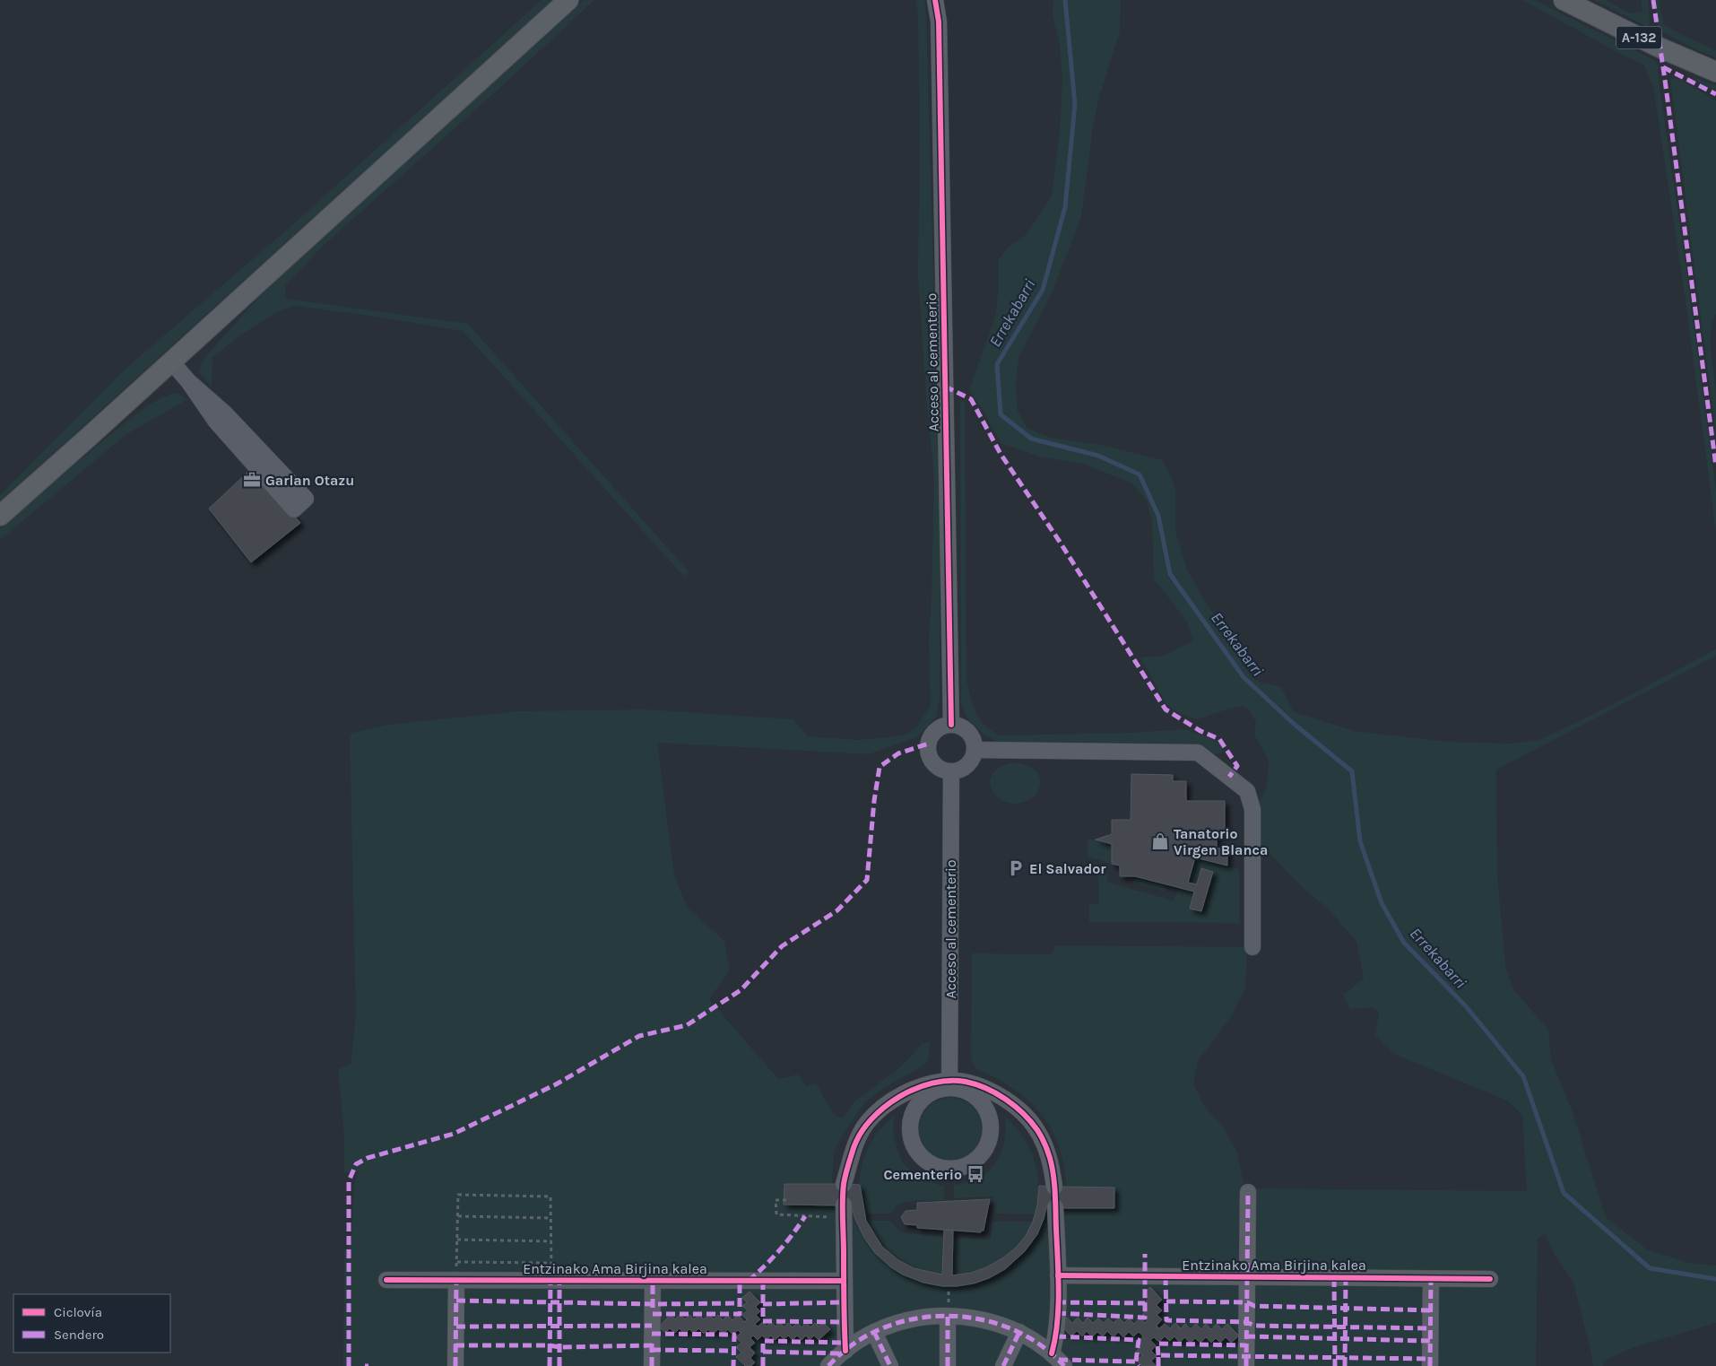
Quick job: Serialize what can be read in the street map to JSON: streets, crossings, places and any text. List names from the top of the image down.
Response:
{
  "streets": {
    "main road": ["A-132"],
    "street": ["Acceso al cementerio", "Entzinako Ama Birjina kalea"]
  },
  "water": ["Errekabarri"],
  "places": {
    "office": ["Garlan Otazu"],
    "shop": ["Tanatorio Virgen Blanca"],
    "parking": ["El Salvador"],
    "bus stop": ["Cementerio"]
  },
  "legend": ["Ciclovía", "Sendero"]
}
